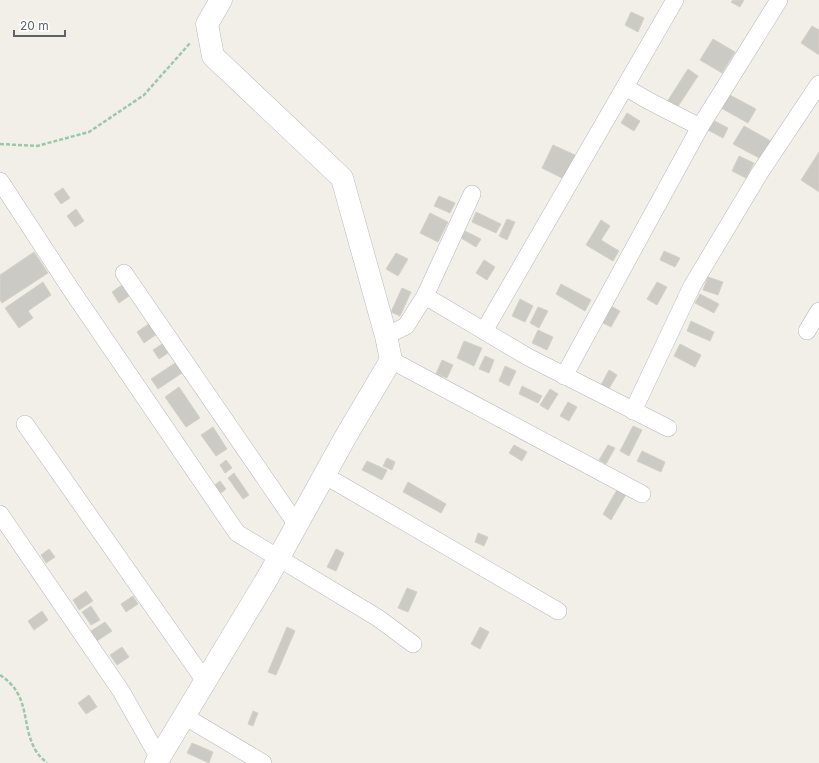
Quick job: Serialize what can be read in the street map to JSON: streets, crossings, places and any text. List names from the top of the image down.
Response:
{
  "scale_bar": "20 m"
}
